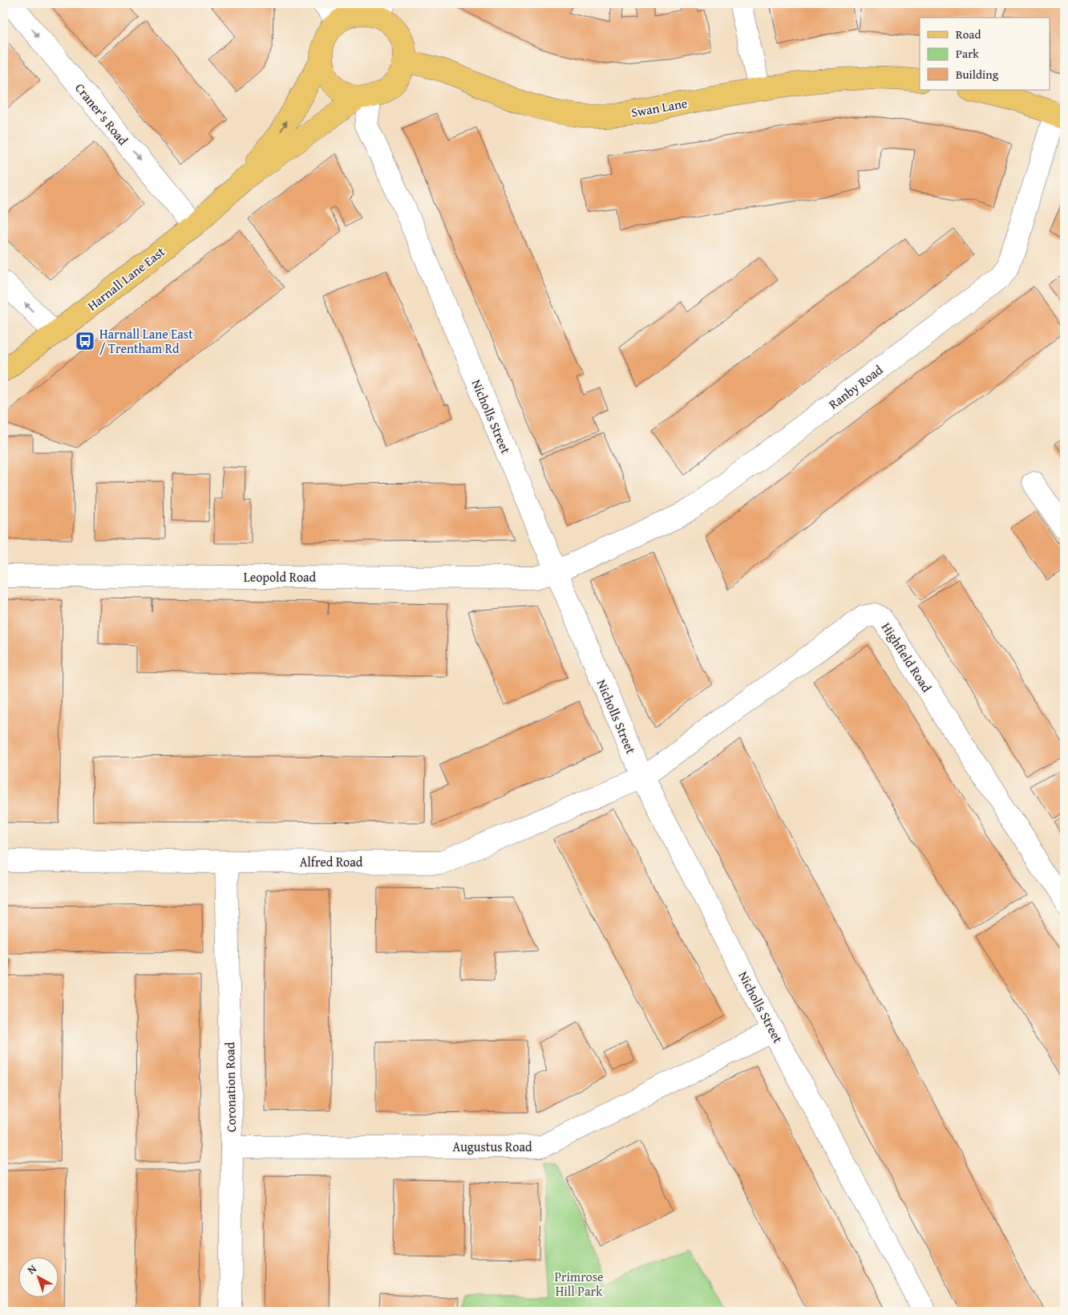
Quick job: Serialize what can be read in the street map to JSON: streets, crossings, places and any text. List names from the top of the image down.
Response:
{
  "streets": {
    "main road": ["Swan Lane", "Harnall Lane East"],
    "street": [
      "Craner's Road",
      "Ranby Road",
      "Nicholls Street",
      "Leopold Road",
      "Highfield Road",
      "Alfred Road",
      "Coronation Road",
      "Augustus Road"
    ]
  },
  "crossings": [
    ["Swan Lane", "Harnall Lane East"],
    ["Swan Lane", "Nicholls Street"],
    ["Craner's Road", "Harnall Lane East"],
    ["Harnall Lane East", "Nicholls Street"],
    ["Ranby Road", "Nicholls Street"],
    ["Ranby Road", "Leopold Road"],
    ["Nicholls Street", "Leopold Road"],
    ["Nicholls Street", "Highfield Road"],
    ["Nicholls Street", "Alfred Road"],
    ["Nicholls Street", "Augustus Road"],
    ["Highfield Road", "Alfred Road"],
    ["Alfred Road", "Coronation Road"],
    ["Coronation Road", "Augustus Road"]
  ],
  "one_way": ["Craner's Road"],
  "parks": ["Primrose Hill Park"],
  "places": {
    "bus stop": ["Harnall Lane East / Trentham Rd"]
  },
  "legend": ["Road", "Park", "Building"],
  "north": "top left"
}
